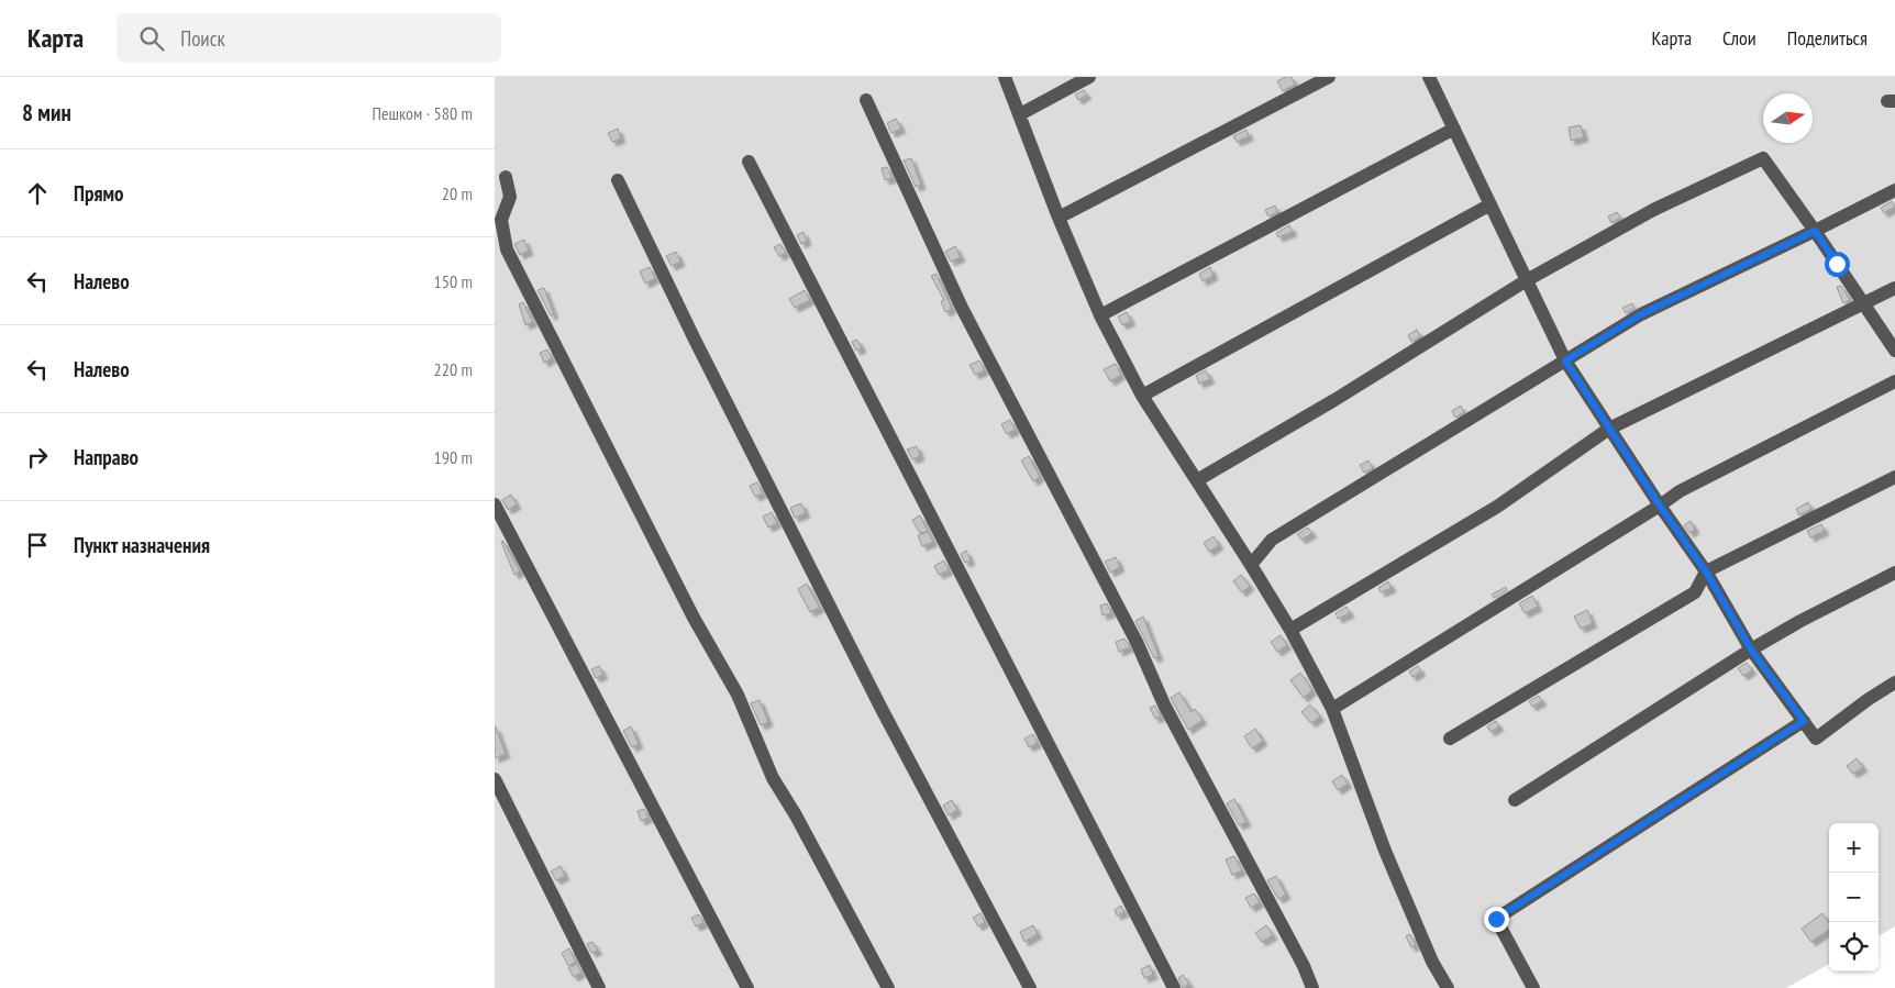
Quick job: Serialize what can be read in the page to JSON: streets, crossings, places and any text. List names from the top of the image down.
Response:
{
  "north": "right",
  "page": {
    "header": "Карта",
    "search": "Поиск",
    "nav": ["Карта", "Слои", "Поделиться"],
    "heading": ["8 мин", "Пешком · 580 m"],
    "list": [
      ["Прямо", "20 m"],
      ["Налево", "150 m"],
      ["Налево", "220 m"],
      ["Направо", "190 m"],
      "Пункт назначения"
    ],
    "map_buttons": ["+", "−"]
  }
}
